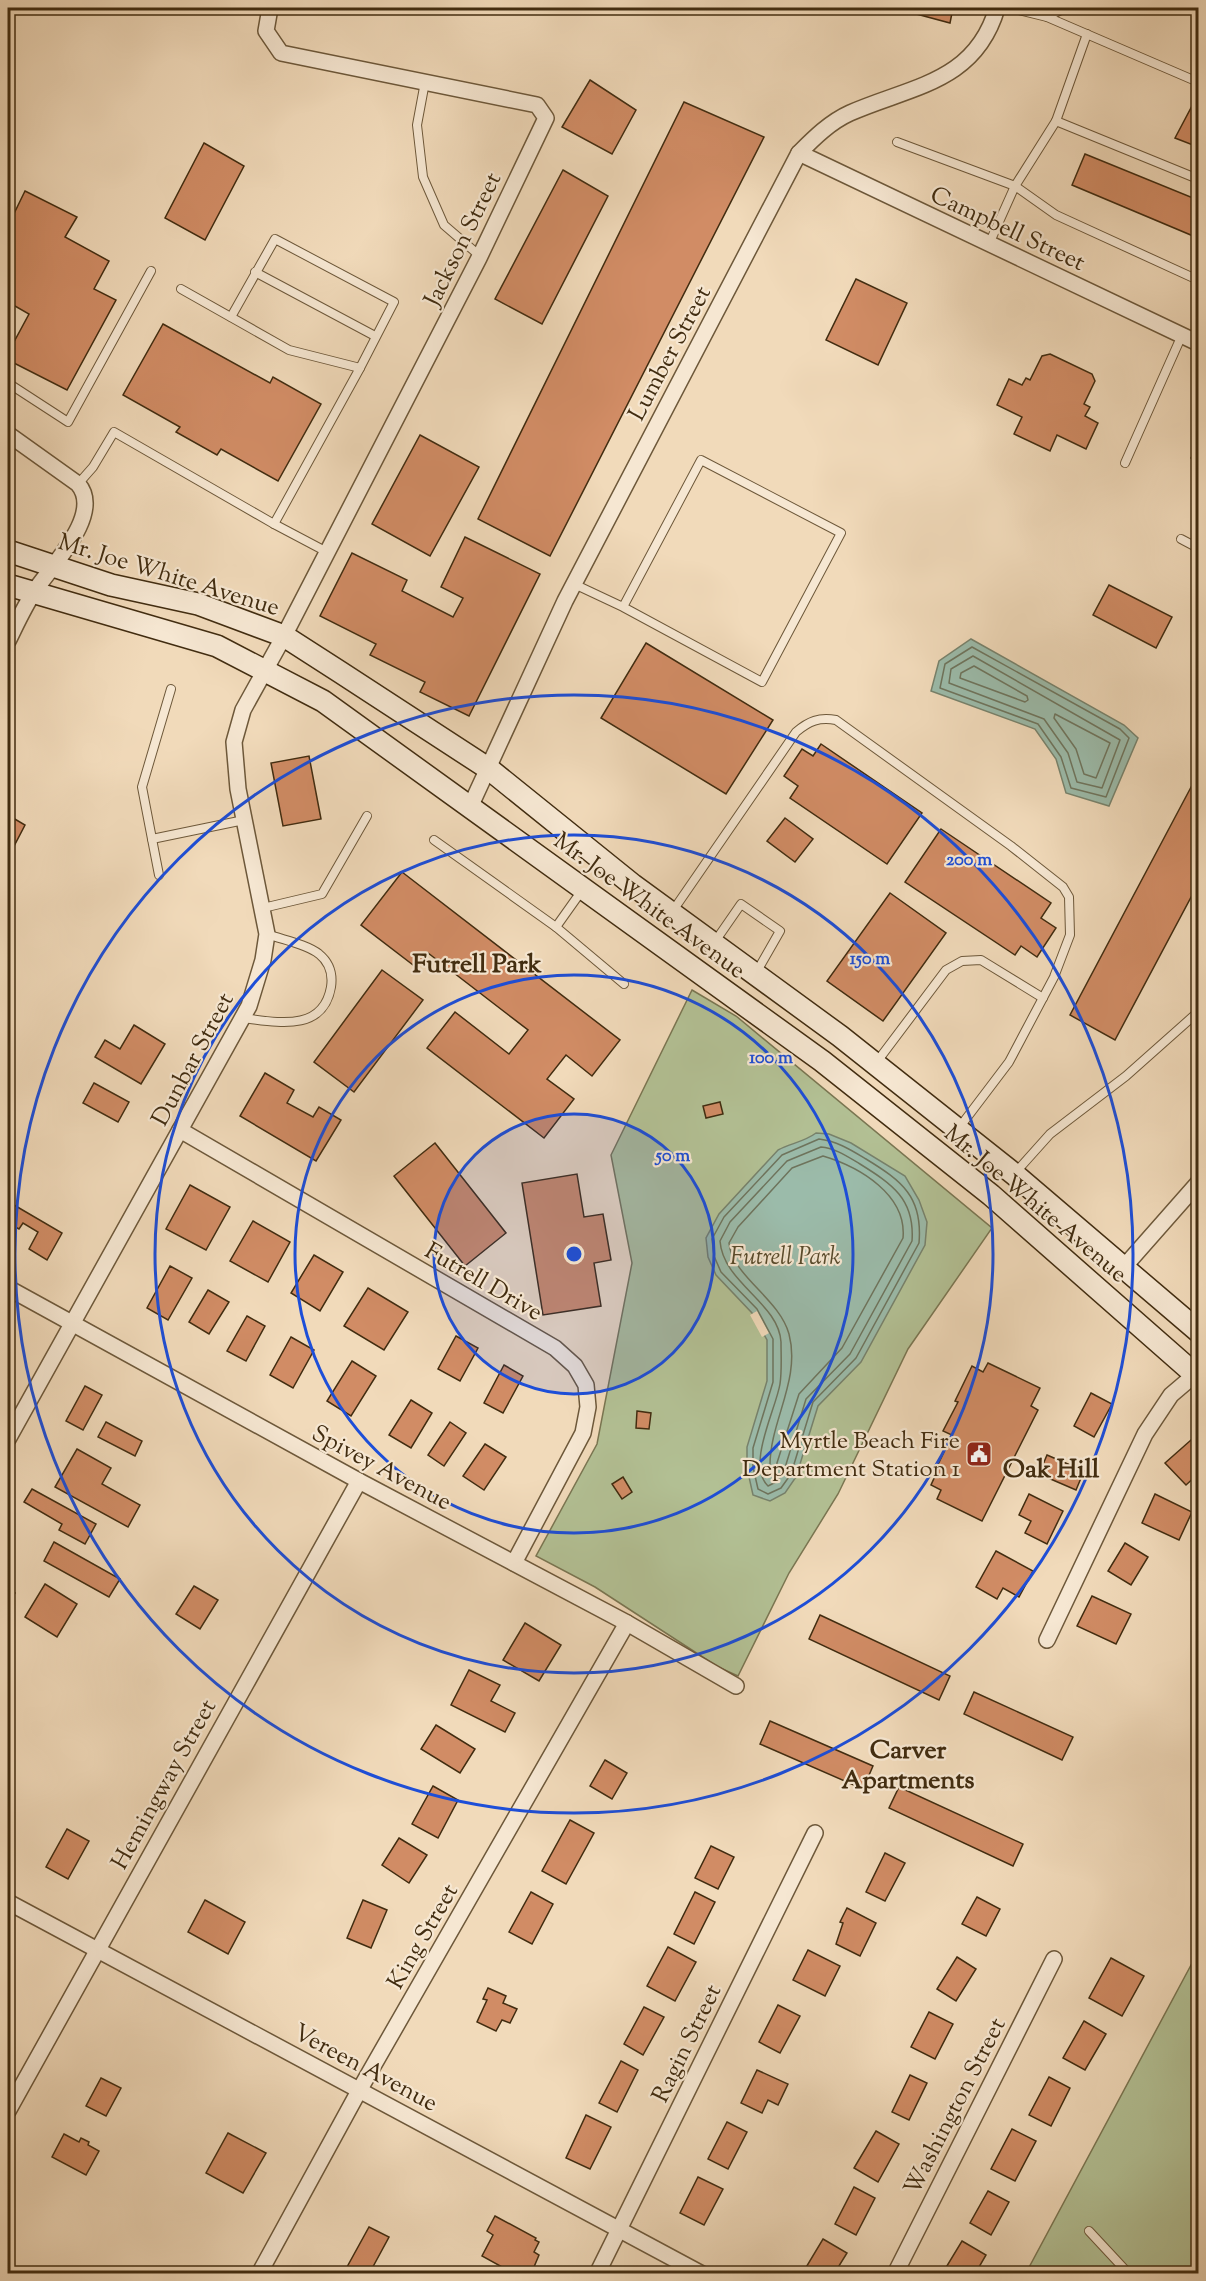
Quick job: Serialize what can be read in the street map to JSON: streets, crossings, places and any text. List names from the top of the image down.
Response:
{
  "streets": {
    "main road": ["Mr. Joe White Avenue"],
    "street": [
      "Campbell Street",
      "Jackson Street",
      "Lumber Street",
      "Dunbar Street",
      "Futrell Drive",
      "Spivey Avenue",
      "Hemingway Street",
      "King Street",
      "Ragin Street",
      "Vereen Avenue",
      "Washington Street"
    ]
  },
  "crossings": [
    ["Campbell Street", "Lumber Street"],
    ["Jackson Street", "Mr. Joe White Avenue"],
    ["Jackson Street", "Dunbar Street"],
    ["Lumber Street", "Mr. Joe White Avenue"],
    ["Mr. Joe White Avenue", "Dunbar Street"],
    ["Dunbar Street", "Futrell Drive"],
    ["Dunbar Street", "Spivey Avenue"],
    ["Futrell Drive", "Spivey Avenue"],
    ["Spivey Avenue", "Hemingway Street"],
    ["Spivey Avenue", "King Street"],
    ["Hemingway Street", "Vereen Avenue"],
    ["King Street", "Vereen Avenue"],
    ["Ragin Street", "Vereen Avenue"]
  ],
  "districts": ["Futrell Park", "Oak Hill", "Carver Apartments"],
  "parks": ["Futrell Park"],
  "places": {
    "public building": ["Myrtle Beach Fire Department Station 1"]
  },
  "rings": [
    "200 m",
    "150 m",
    "100 m",
    "50 m"
  ]
}
